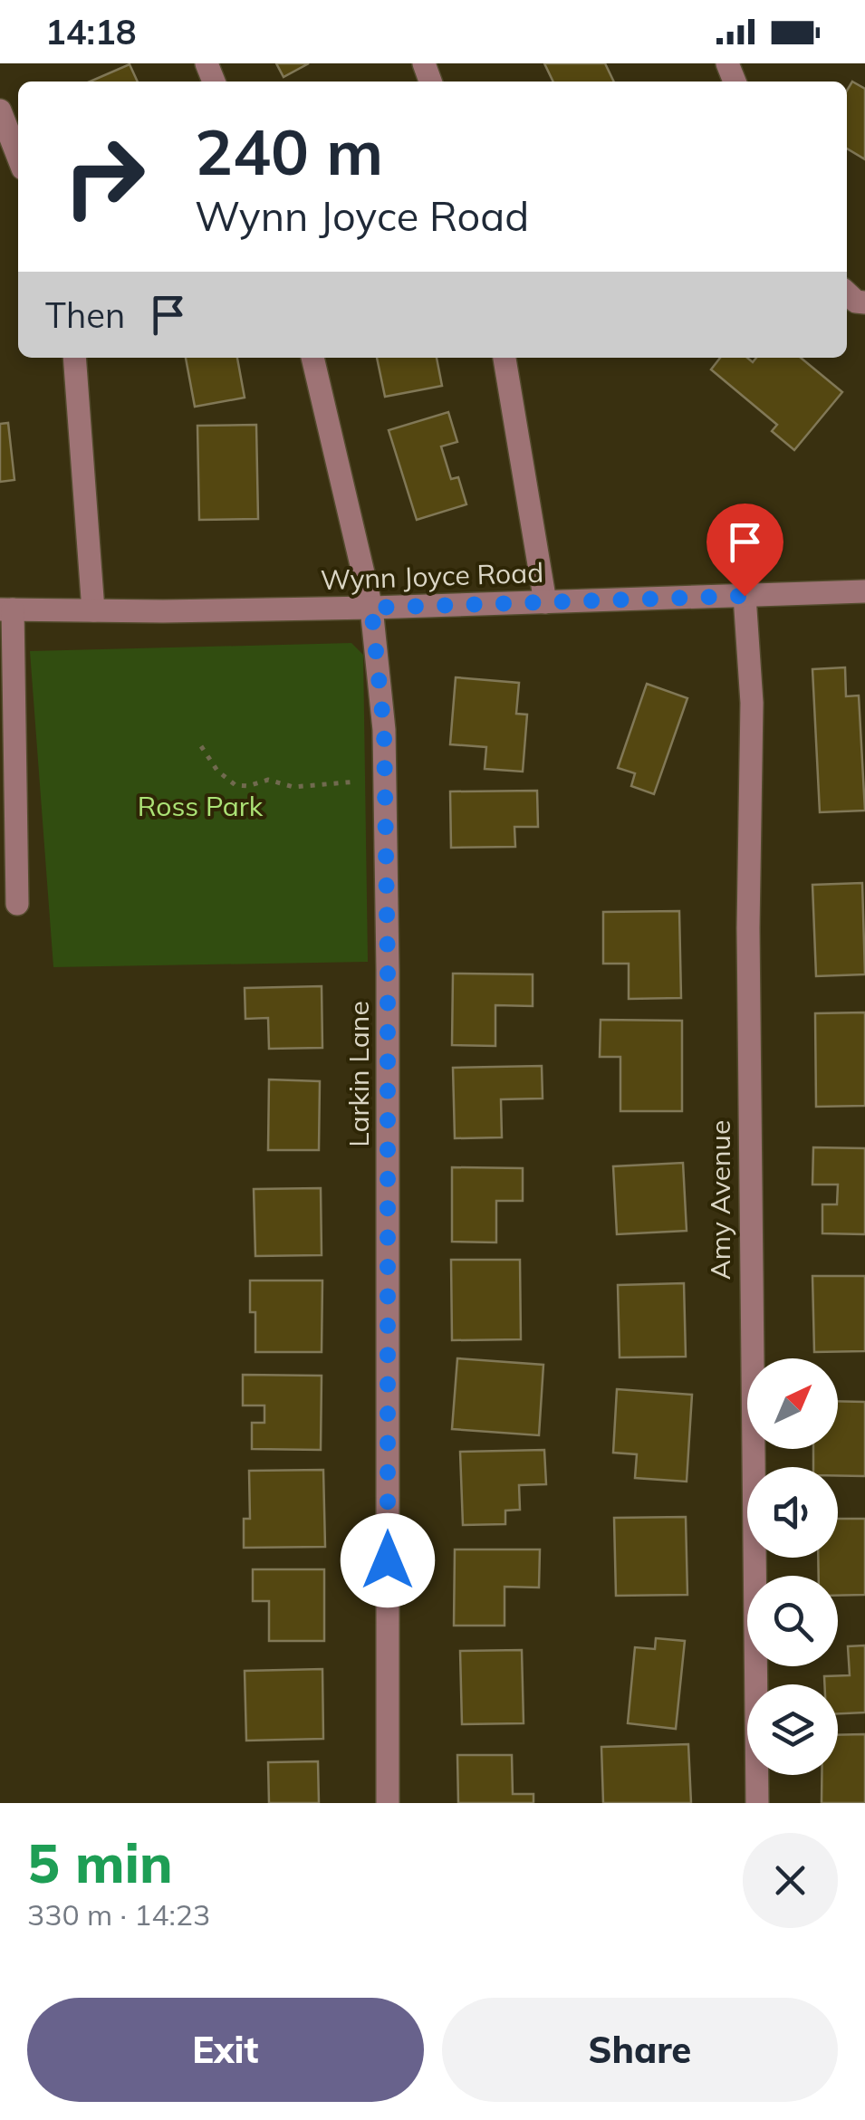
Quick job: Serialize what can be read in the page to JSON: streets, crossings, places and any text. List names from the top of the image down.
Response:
{
  "streets": {
    "street": ["Wynn Joyce Road", "Larkin Lane", "Amy Avenue"]
  },
  "crossings": [
    ["Wynn Joyce Road", "Larkin Lane"],
    ["Wynn Joyce Road", "Amy Avenue"]
  ],
  "parks": ["Ross Park"],
  "north": "top right",
  "page": {
    "status": "14:18",
    "turn": ["240 m", "Wynn Joyce Road"],
    "then": "Then",
    "heading": ["5 min", "330 m · 14:23"],
    "buttons": ["Exit", "Share"]
  }
}
